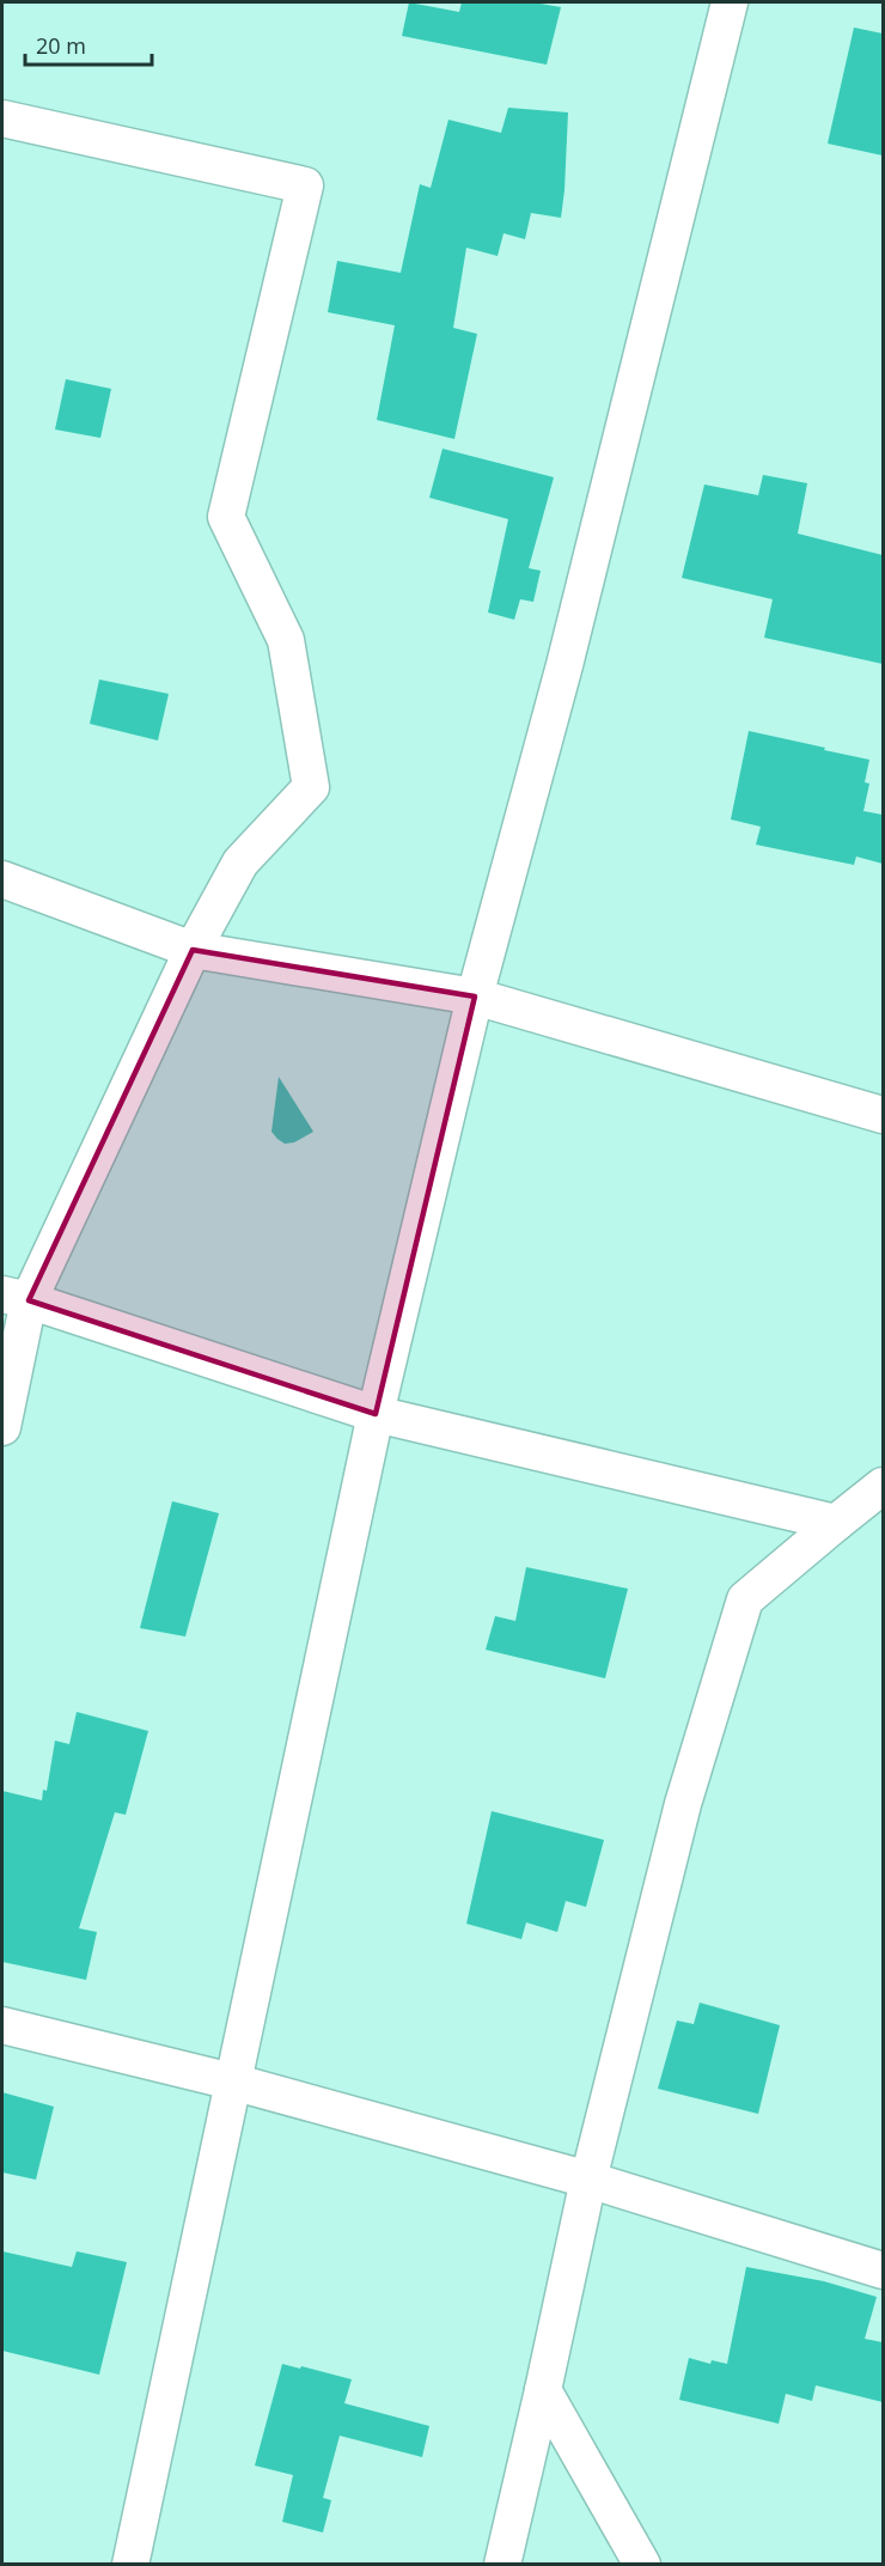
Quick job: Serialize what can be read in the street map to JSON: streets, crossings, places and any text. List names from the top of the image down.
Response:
{
  "scale_bar": "20 m"
}
